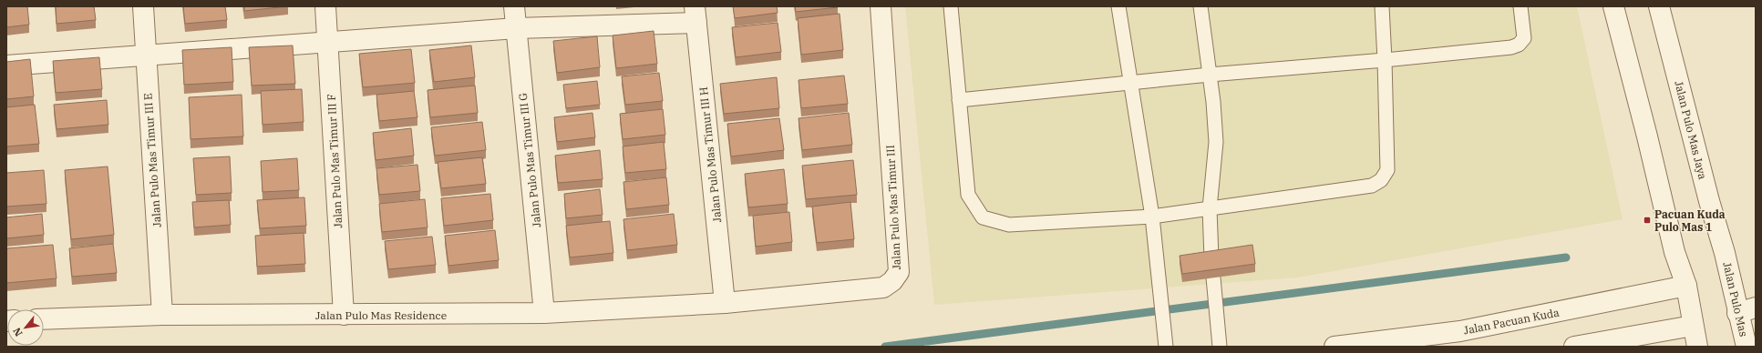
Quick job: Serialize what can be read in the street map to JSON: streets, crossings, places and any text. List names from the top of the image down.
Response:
{
  "streets": {
    "street": [
      "Jalan Pulo Mas Jaya",
      "Jalan Pulo Mas Timur III H",
      "Jalan Pulo Mas Timur III E",
      "Jalan Pulo Mas Timur III G",
      "Jalan Pulo Mas Timur III F",
      "Jalan Pulo Mas Timur III",
      "Jalan Pulo Mas",
      "Jalan Pulo Mas Residence",
      "Jalan Pacuan Kuda"
    ]
  },
  "crossings": [
    ["Jalan Pulo Mas Jaya", "Jalan Pulo Mas"],
    ["Jalan Pulo Mas Timur III H", "Jalan Pulo Mas Timur III"],
    ["Jalan Pulo Mas Timur III H", "Jalan Pulo Mas Residence"],
    ["Jalan Pulo Mas Timur III E", "Jalan Pulo Mas Residence"],
    ["Jalan Pulo Mas Timur III G", "Jalan Pulo Mas Residence"],
    ["Jalan Pulo Mas Timur III F", "Jalan Pulo Mas Residence"],
    ["Jalan Pulo Mas Timur III", "Jalan Pulo Mas Residence"]
  ],
  "places": {
    "transit": ["Pacuan Kuda Pulo Mas 1"]
  },
  "north": "bottom left"
}
